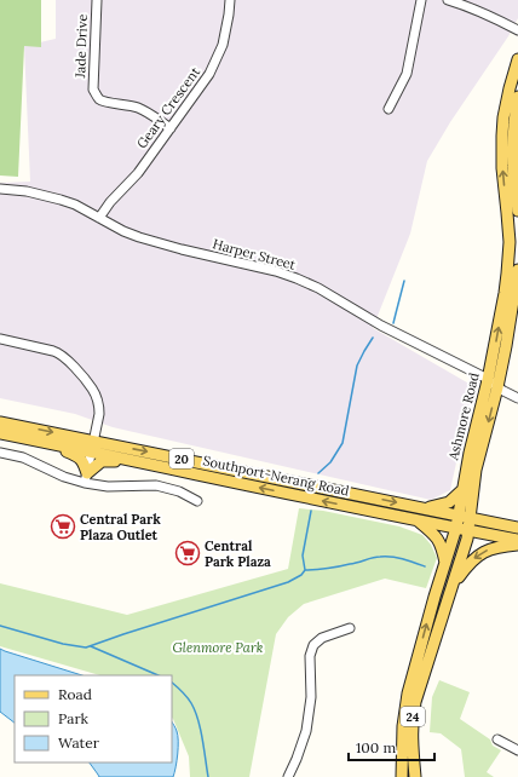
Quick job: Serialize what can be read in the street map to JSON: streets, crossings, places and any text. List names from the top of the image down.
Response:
{
  "streets": {
    "main road": [
      "Ashmore Road",
      "20",
      "Southport-Nerang Road",
      "24"
    ],
    "street": ["Jade Drive", "Geary Crescent", "Harper Street"]
  },
  "crossings": [
    ["Jade Drive", "Geary Crescent"],
    ["Geary Crescent", "Harper Street"],
    ["Harper Street", "Ashmore Road"],
    ["Ashmore Road", "Southport-Nerang Road"]
  ],
  "parks": ["Glenmore Park"],
  "places": {
    "supermarket": ["Central Park Plaza Outlet", "Central Park Plaza"]
  },
  "legend": ["Road", "Park", "Water"],
  "scale_bar": "100 m"
}
